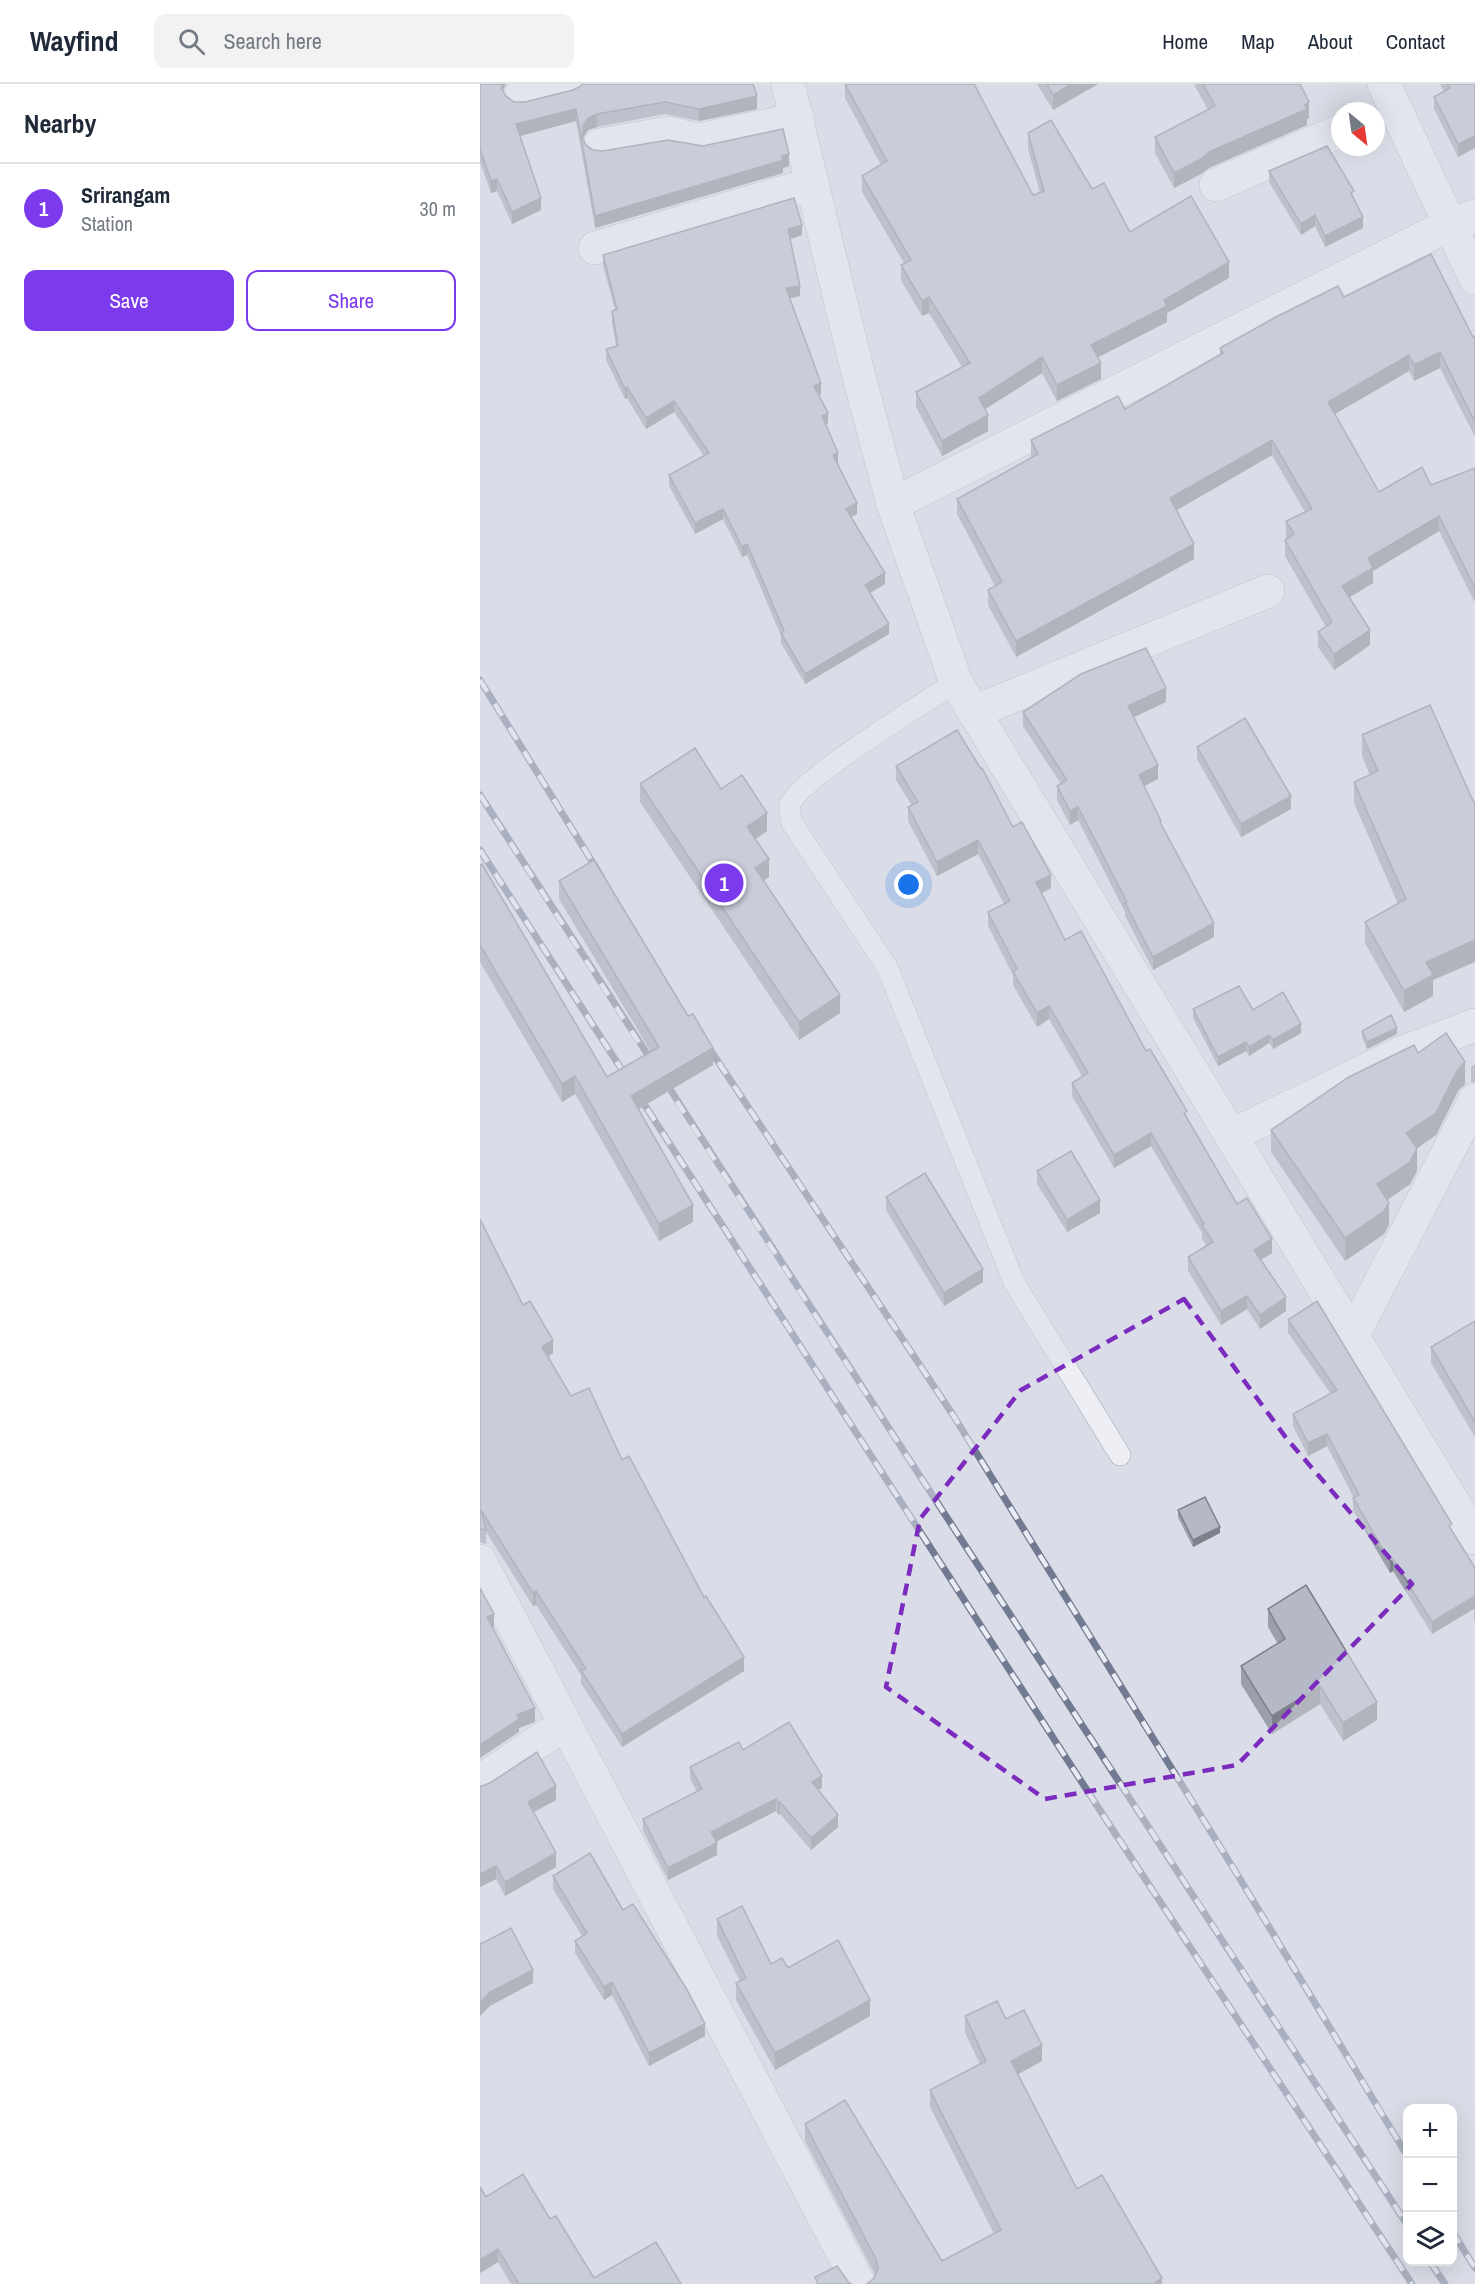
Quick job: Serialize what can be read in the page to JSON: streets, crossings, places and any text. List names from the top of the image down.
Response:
{
  "north": "bottom right",
  "page": {
    "header": "Wayfind",
    "search": "Search here",
    "nav": [
      "Home",
      "Map",
      "About",
      "Contact"
    ],
    "heading": "Nearby",
    "list": [
      {
        "mark": "1",
        "name": "Srirangam",
        "note": "Station",
        "value": "30 m"
      }
    ],
    "buttons": ["Save", "Share"],
    "pins": "1",
    "map_buttons": ["+", "−"]
  }
}
